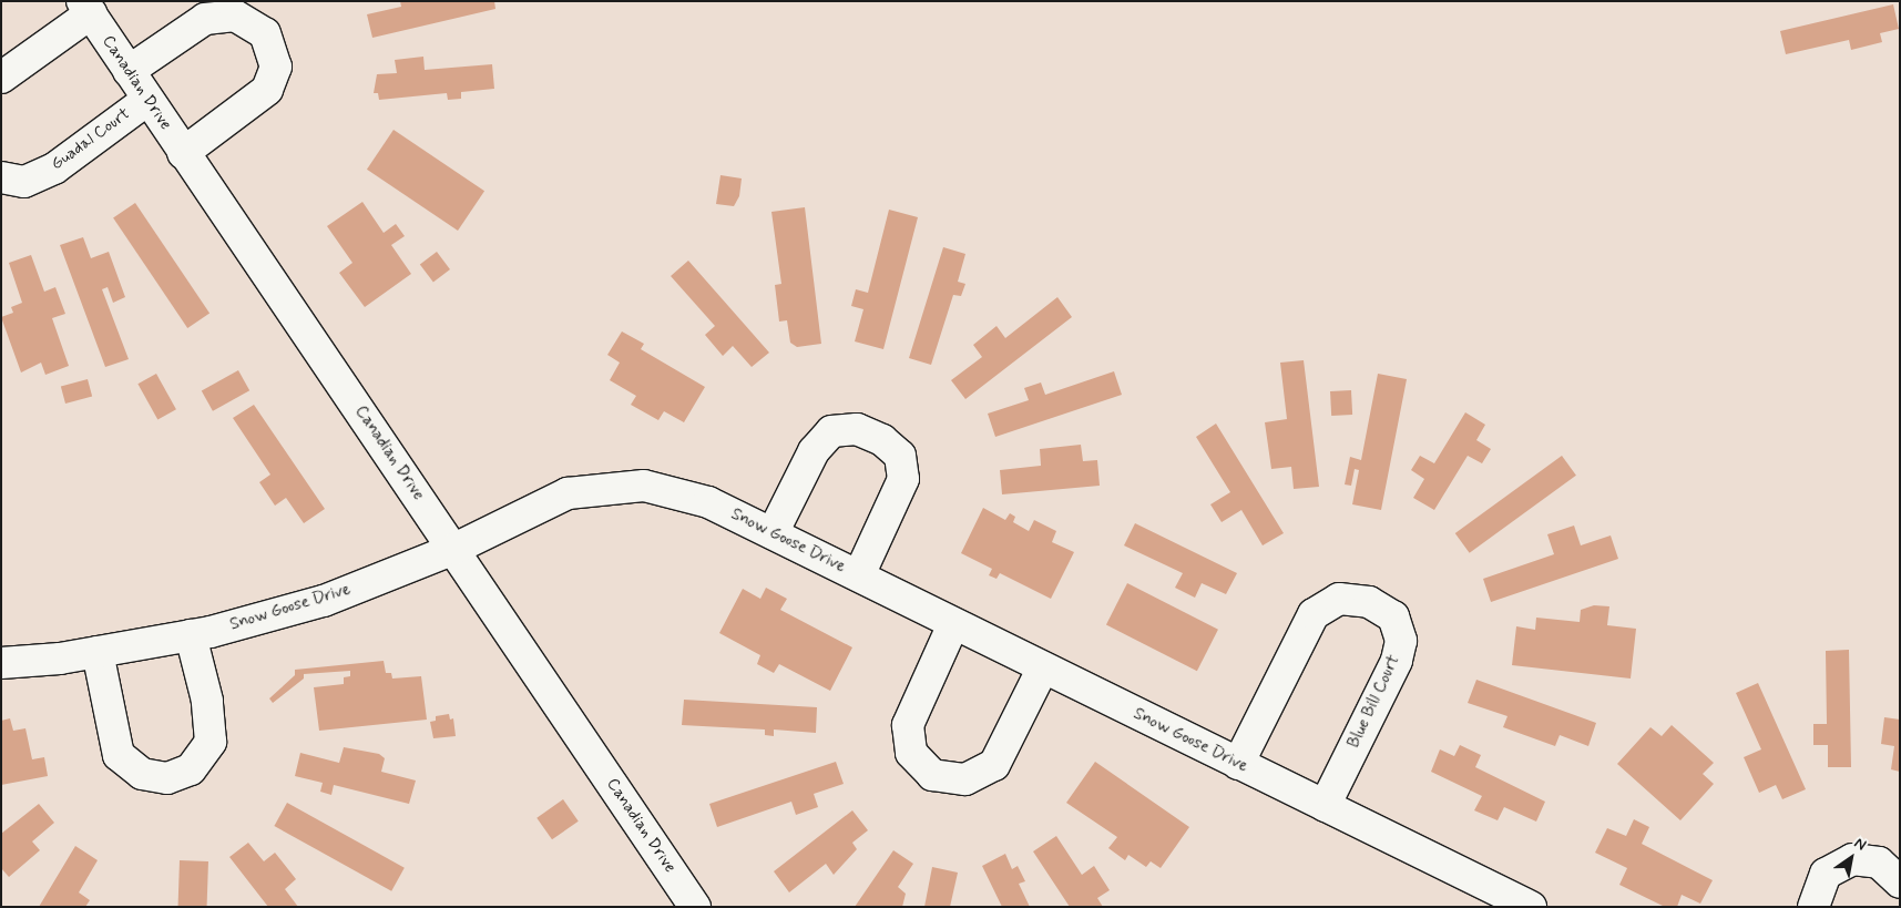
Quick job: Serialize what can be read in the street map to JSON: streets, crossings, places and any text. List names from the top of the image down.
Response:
{
  "streets": {
    "street": [
      "Canadian Drive",
      "Guadal Court",
      "Snow Goose Drive",
      "Blue Bill Court"
    ]
  },
  "crossings": [
    ["Canadian Drive", "Guadal Court"],
    ["Canadian Drive", "Snow Goose Drive"],
    ["Snow Goose Drive", "Blue Bill Court"]
  ],
  "north": "top right"
}
